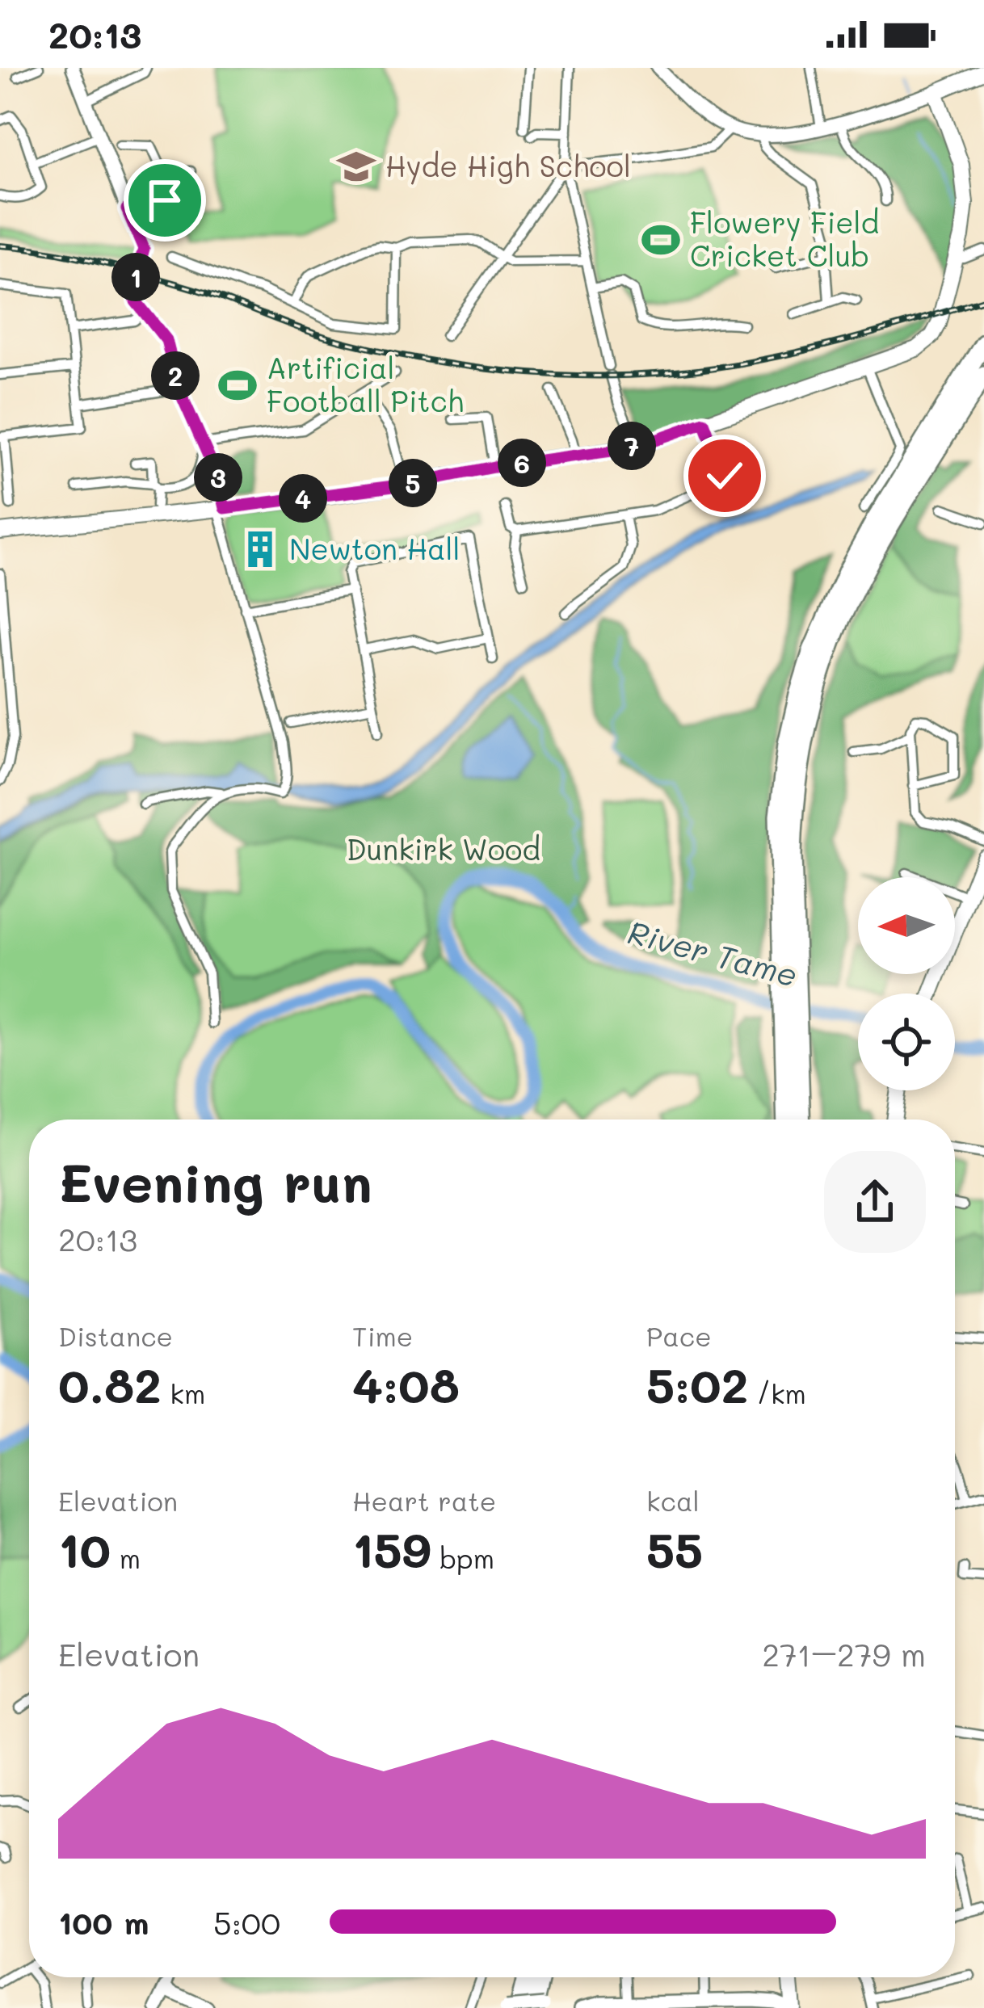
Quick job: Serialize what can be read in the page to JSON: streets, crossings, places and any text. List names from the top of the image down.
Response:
{
  "water": ["River Tame"],
  "parks": ["Dunkirk Wood"],
  "places": {
    "school or university": ["Hyde High School"],
    "sports": ["Flowery Field Cricket Club", "Artificial Football Pitch"],
    "building": ["Newton Hall"]
  },
  "north": "left",
  "page": {
    "status": "20:13",
    "pins": [
      "1",
      "2",
      "7",
      "6",
      "3",
      "5",
      "4"
    ],
    "heading": ["Evening run", "20:13"],
    "stats": [
      ["Distance", "0.82 km"],
      ["Time", "4:08"],
      ["Pace", "5:02 /km"],
      ["Elevation", "10 m"],
      ["Heart rate", "159 bpm"],
      ["kcal", "55"]
    ],
    "chart": ["Elevation", "271–279 m"],
    "list": [
      {
        "name": "100 m",
        "note": "5:00"
      }
    ]
  }
}
